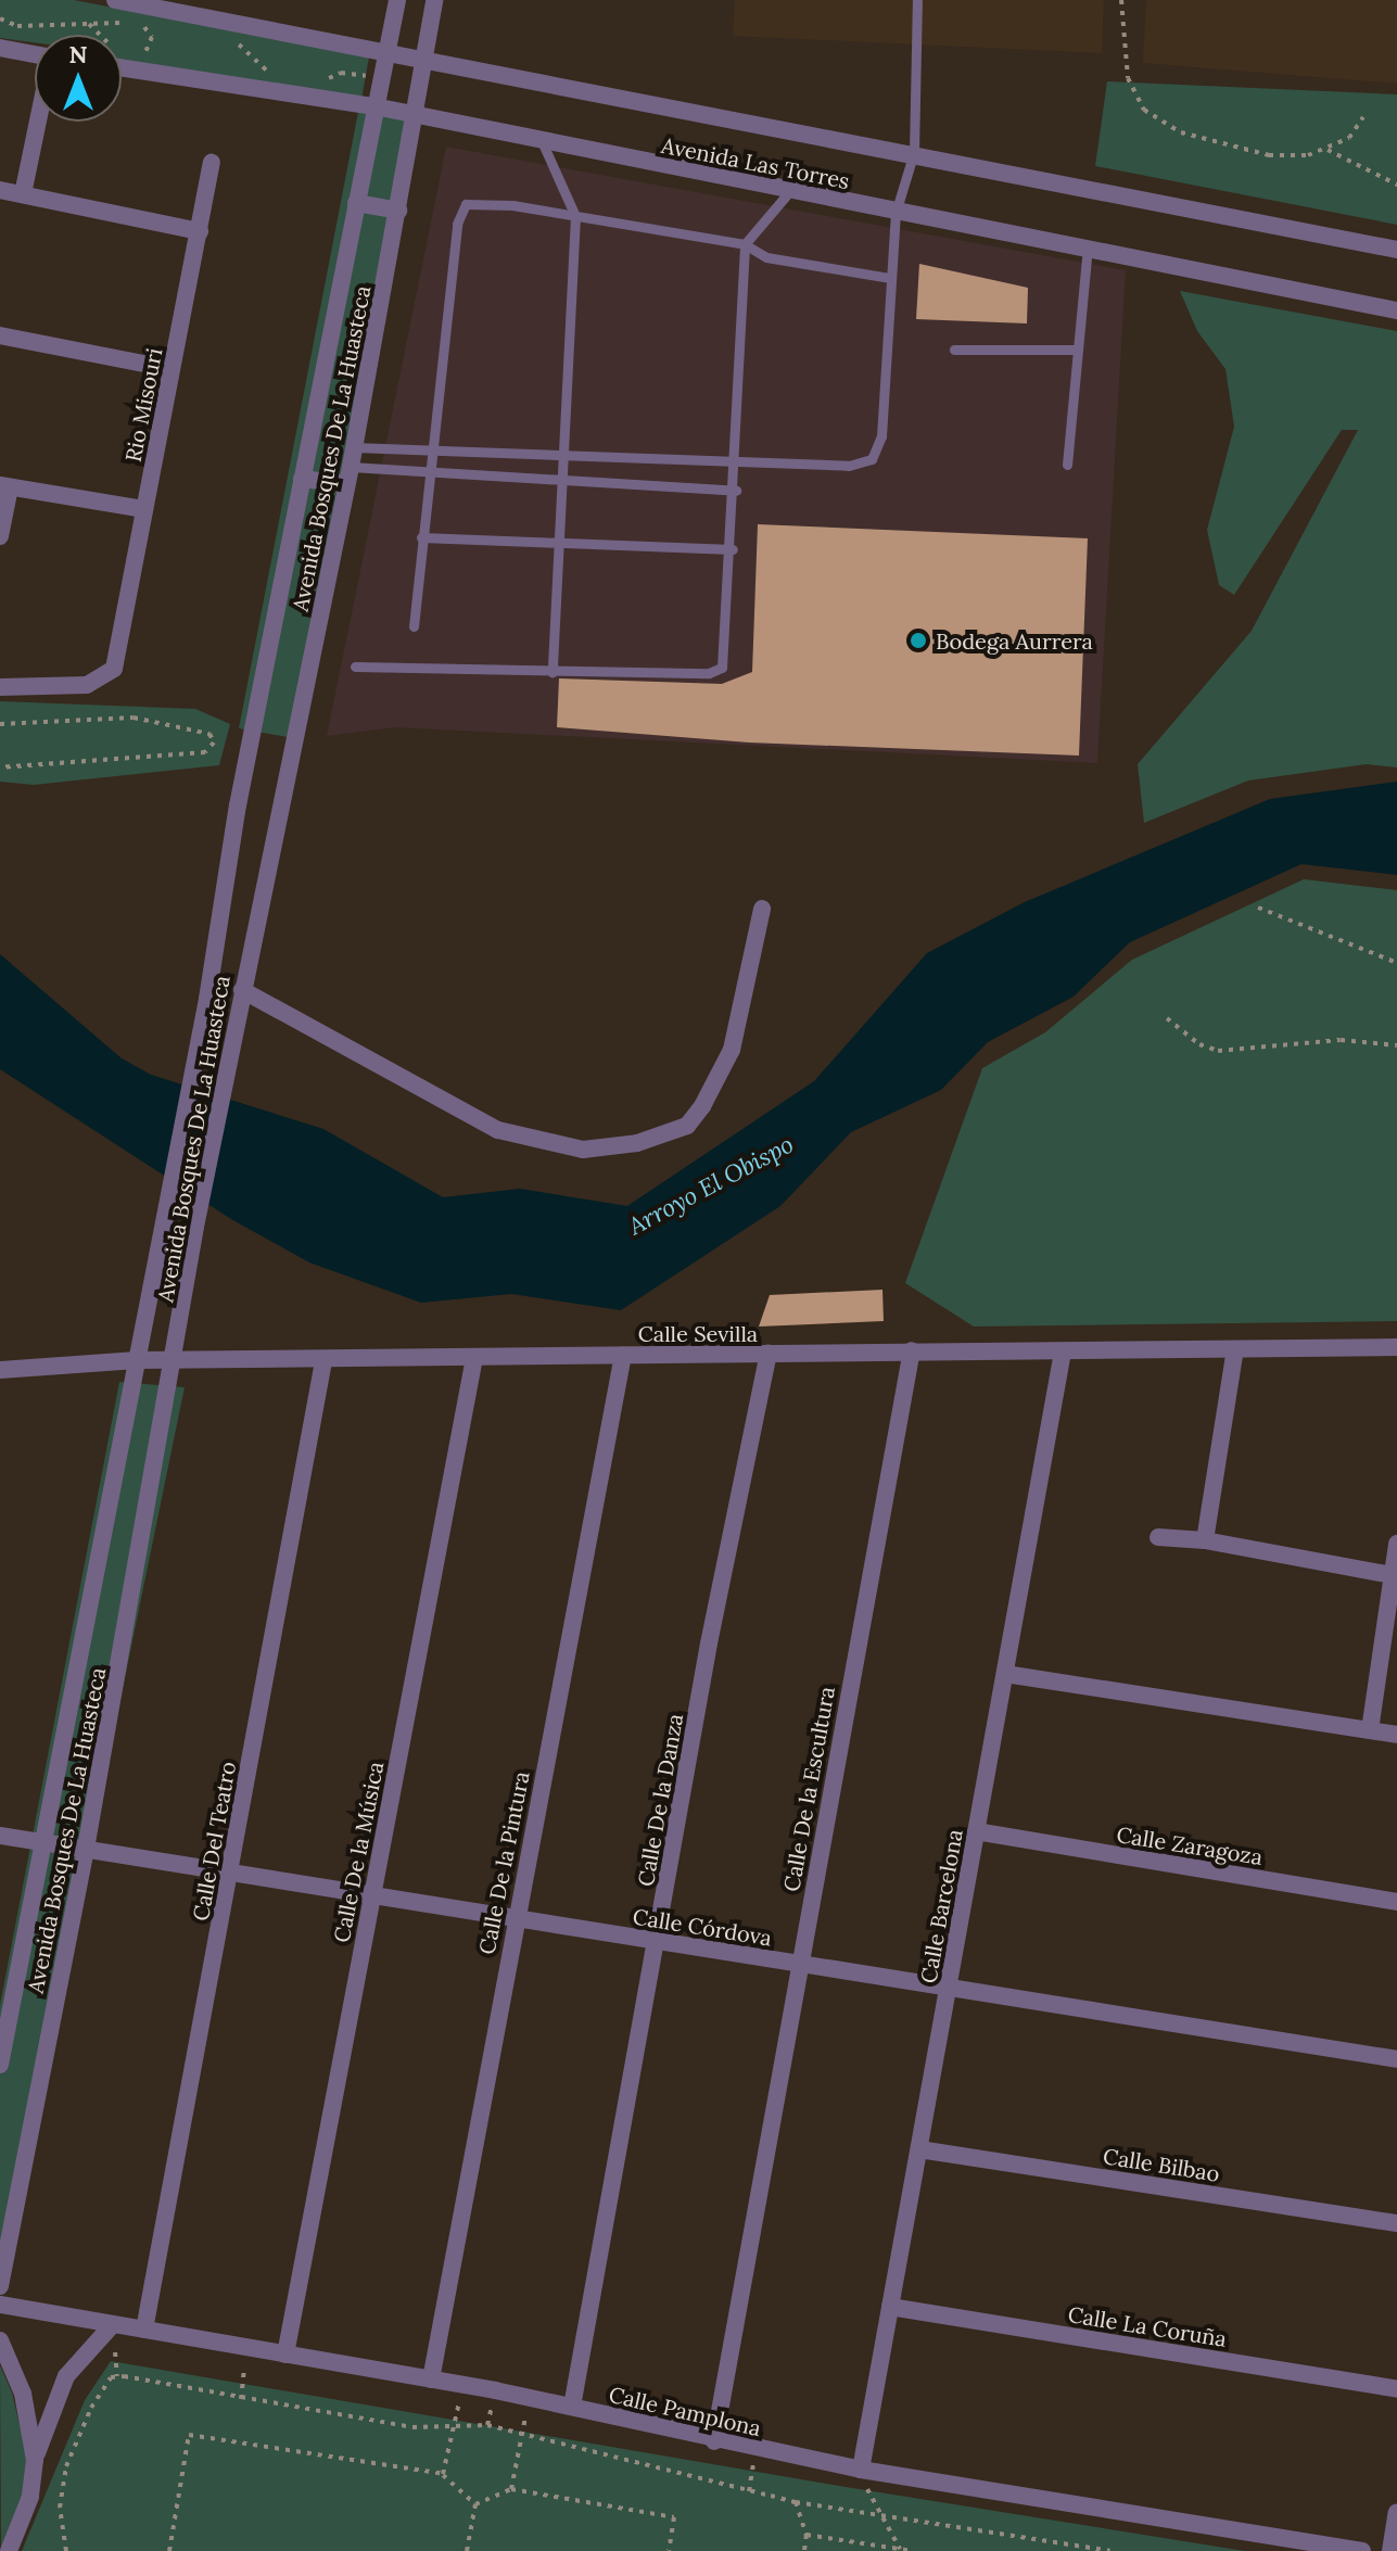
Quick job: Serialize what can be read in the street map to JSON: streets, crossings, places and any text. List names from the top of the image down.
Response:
{
  "streets": {
    "street": [
      "Avenida Las Torres",
      "Rio Misouri",
      "Avenida Bosques De La Huasteca",
      "Calle Sevilla",
      "Calle De la Escultura",
      "Calle De la Danza",
      "Calle Del Teatro",
      "Calle Zaragoza",
      "Calle De la Música",
      "Calle De la Pintura",
      "Calle Barcelona",
      "Calle Córdova",
      "Calle Bilbao",
      "Calle La Coruña",
      "Calle Pamplona"
    ]
  },
  "crossings": [
    ["Avenida Las Torres", "Avenida Bosques De La Huasteca"],
    ["Avenida Bosques De La Huasteca", "Calle Sevilla"],
    ["Avenida Bosques De La Huasteca", "Calle Córdova"],
    ["Calle Sevilla", "Calle De la Escultura"],
    ["Calle Sevilla", "Calle De la Danza"],
    ["Calle Sevilla", "Calle Del Teatro"],
    ["Calle Sevilla", "Calle De la Música"],
    ["Calle Sevilla", "Calle De la Pintura"],
    ["Calle Sevilla", "Calle Barcelona"],
    ["Calle De la Escultura", "Calle Córdova"],
    ["Calle De la Escultura", "Calle Pamplona"],
    ["Calle De la Danza", "Calle Córdova"],
    ["Calle De la Danza", "Calle Pamplona"],
    ["Calle Del Teatro", "Calle Córdova"],
    ["Calle Del Teatro", "Calle Pamplona"],
    ["Calle Zaragoza", "Calle Barcelona"],
    ["Calle De la Música", "Calle Córdova"],
    ["Calle De la Música", "Calle Pamplona"],
    ["Calle De la Pintura", "Calle Córdova"],
    ["Calle De la Pintura", "Calle Pamplona"],
    ["Calle Barcelona", "Calle Córdova"],
    ["Calle Barcelona", "Calle Bilbao"],
    ["Calle Barcelona", "Calle La Coruña"],
    ["Calle Barcelona", "Calle Pamplona"]
  ],
  "water": ["Arroyo El Obispo"],
  "places": ["Bodega Aurrera"],
  "north": "top"
}
